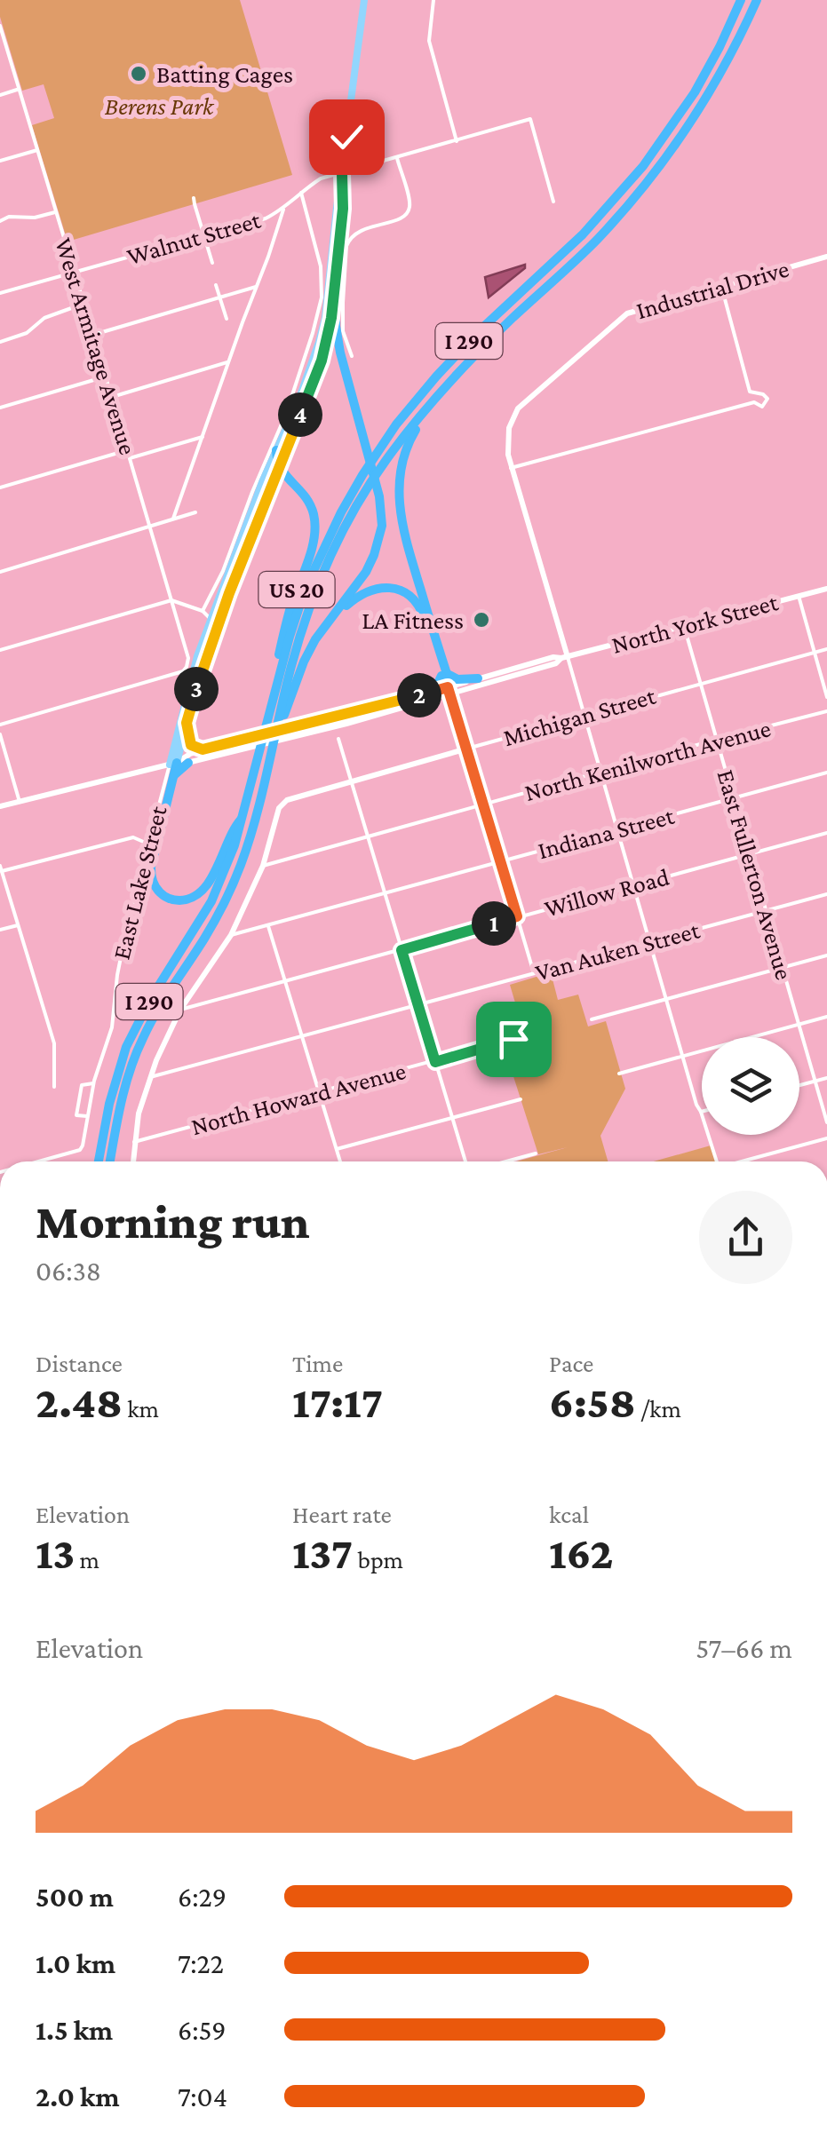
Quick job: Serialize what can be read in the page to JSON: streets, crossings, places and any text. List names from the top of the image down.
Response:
{
  "streets": {
    "highway": ["I 290", "US 20"],
    "street": [
      "Walnut Street",
      "Industrial Drive",
      "West Armitage Avenue",
      "North York Street",
      "Michigan Street",
      "North Kenilworth Avenue",
      "Indiana Street",
      "East Fullerton Avenue",
      "East Lake Street",
      "Willow Road",
      "Van Auken Street",
      "North Howard Avenue"
    ]
  },
  "crossings": [
    ["Walnut Street", "West Armitage Avenue"],
    ["Walnut Street", "US 20"],
    ["Industrial Drive", "North York Street"],
    ["I 290", "US 20"],
    ["North York Street", "East Fullerton Avenue"],
    ["North York Street", "East Lake Street"],
    ["Michigan Street", "North Kenilworth Avenue"],
    ["Michigan Street", "East Fullerton Avenue"],
    ["North Kenilworth Avenue", "East Fullerton Avenue"],
    ["Indiana Street", "East Fullerton Avenue"],
    ["East Fullerton Avenue", "Willow Road"],
    ["East Fullerton Avenue", "Van Auken Street"]
  ],
  "parks": ["Berens Park"],
  "places": ["Batting Cages", "LA Fitness"],
  "page": {
    "pins": [
      "4",
      "3",
      "2",
      "1"
    ],
    "heading": ["Morning run", "06:38"],
    "stats": [
      ["Distance", "2.48 km"],
      ["Time", "17:17"],
      ["Pace", "6:58 /km"],
      ["Elevation", "13 m"],
      ["Heart rate", "137 bpm"],
      ["kcal", "162"]
    ],
    "chart": ["Elevation", "57–66 m"],
    "list": [
      {
        "name": "500 m",
        "note": "6:29"
      },
      {
        "name": "1.0 km",
        "note": "7:22"
      },
      {
        "name": "1.5 km",
        "note": "6:59"
      },
      {
        "name": "2.0 km",
        "note": "7:04"
      }
    ]
  }
}
